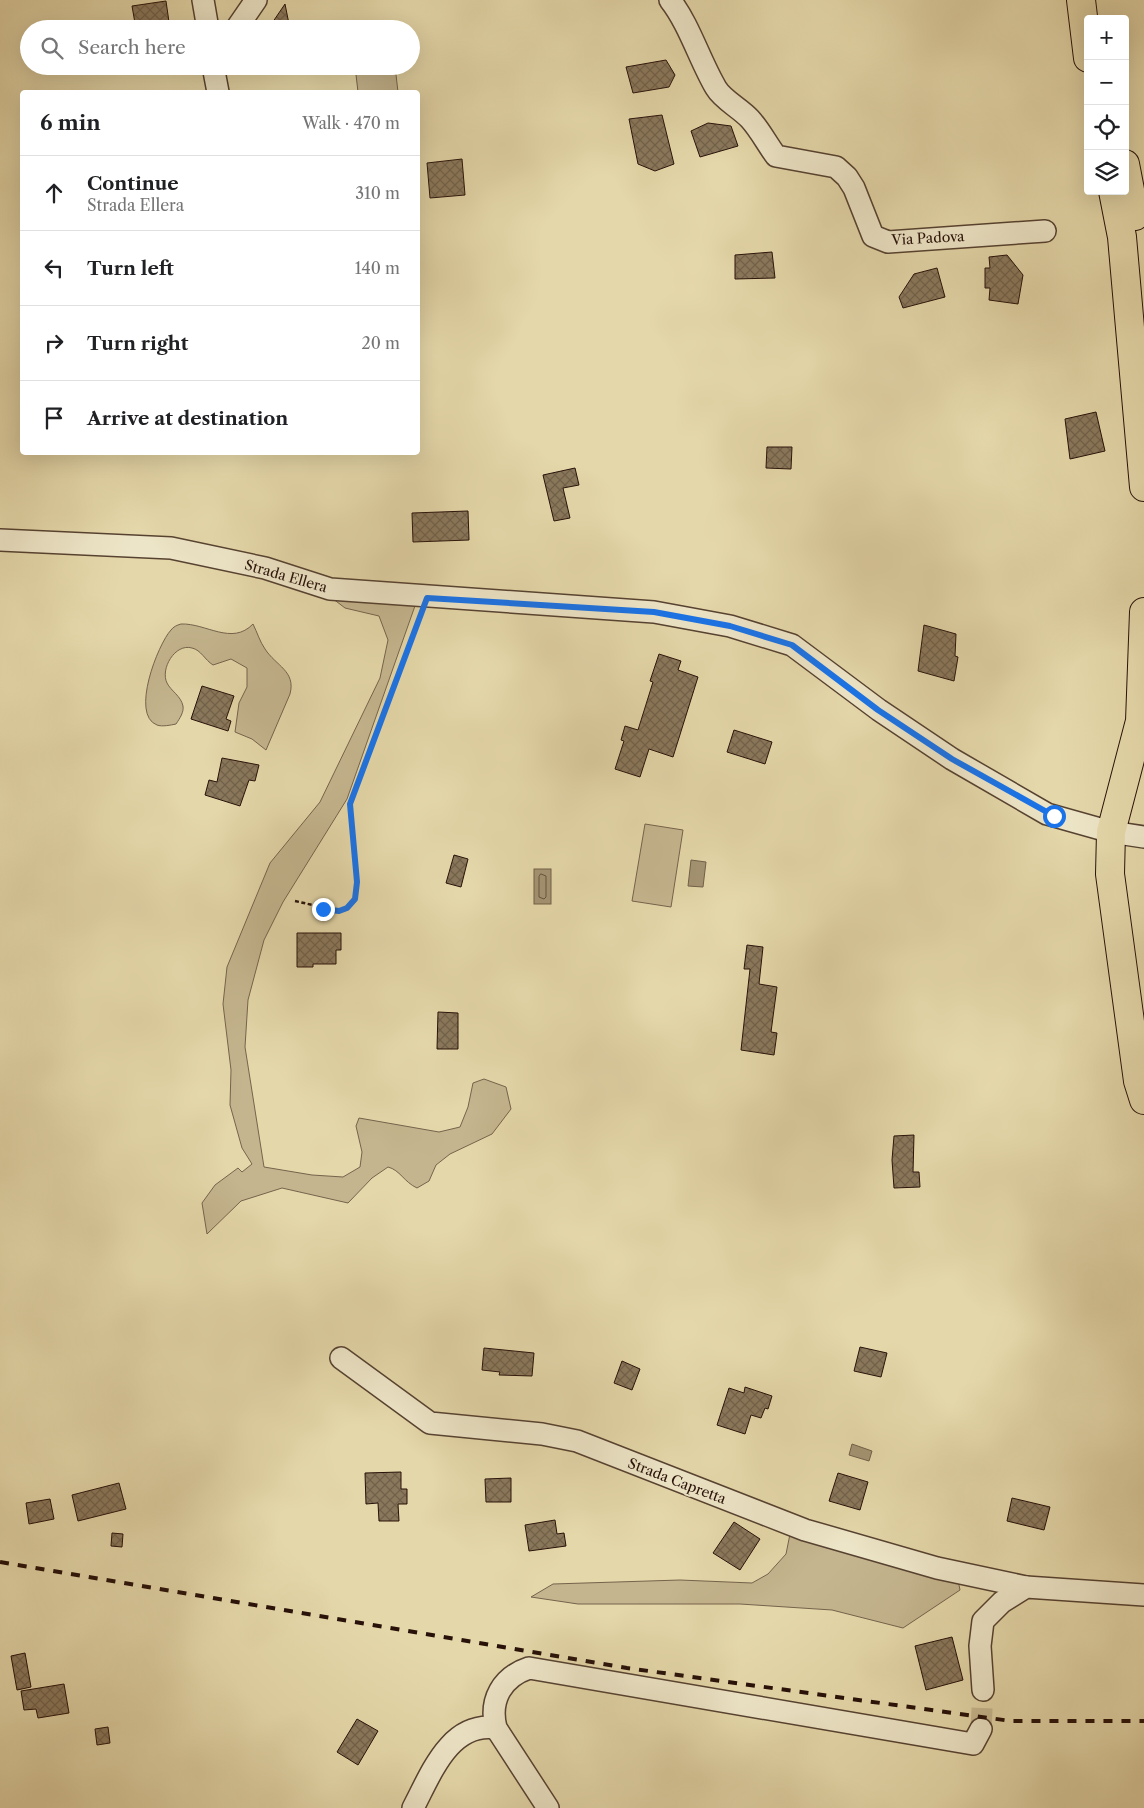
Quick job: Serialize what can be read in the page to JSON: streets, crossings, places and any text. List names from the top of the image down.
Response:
{
  "streets": {
    "street": ["Via Padova", "Strada Ellera", "Strada Capretta"]
  },
  "page": {
    "map_buttons": ["+", "−"],
    "search": "Search here",
    "heading": ["6 min", "Walk · 470 m"],
    "list": [
      ["Continue", "Strada Ellera", "310 m"],
      ["Turn left", "140 m"],
      ["Turn right", "20 m"],
      "Arrive at destination"
    ]
  }
}
